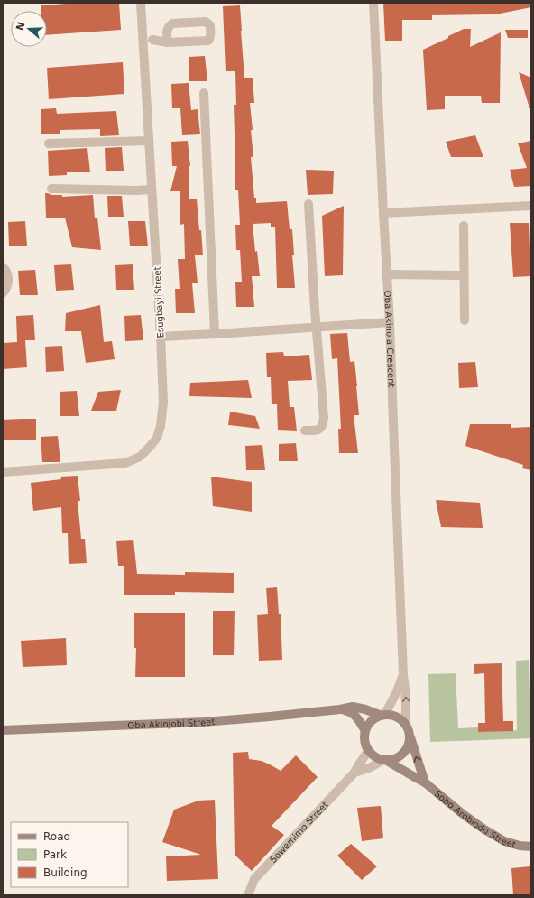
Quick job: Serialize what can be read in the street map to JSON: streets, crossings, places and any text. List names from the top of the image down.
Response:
{
  "streets": {
    "street": [
      "Esugbayi Street",
      "Oba Akinola Crescent",
      "Oba Akinjobi Street",
      "Sobo Arobiodu Street",
      "Sowemimo Street"
    ]
  },
  "crossings": [
    ["Oba Akinola Crescent", "Oba Akinjobi Street"],
    ["Oba Akinola Crescent", "Sobo Arobiodu Street"],
    ["Oba Akinola Crescent", "Sowemimo Street"],
    ["Oba Akinjobi Street", "Sobo Arobiodu Street"],
    ["Oba Akinjobi Street", "Sowemimo Street"],
    ["Sobo Arobiodu Street", "Sowemimo Street"]
  ],
  "legend": ["Road", "Park", "Building"],
  "north": "left"
}
